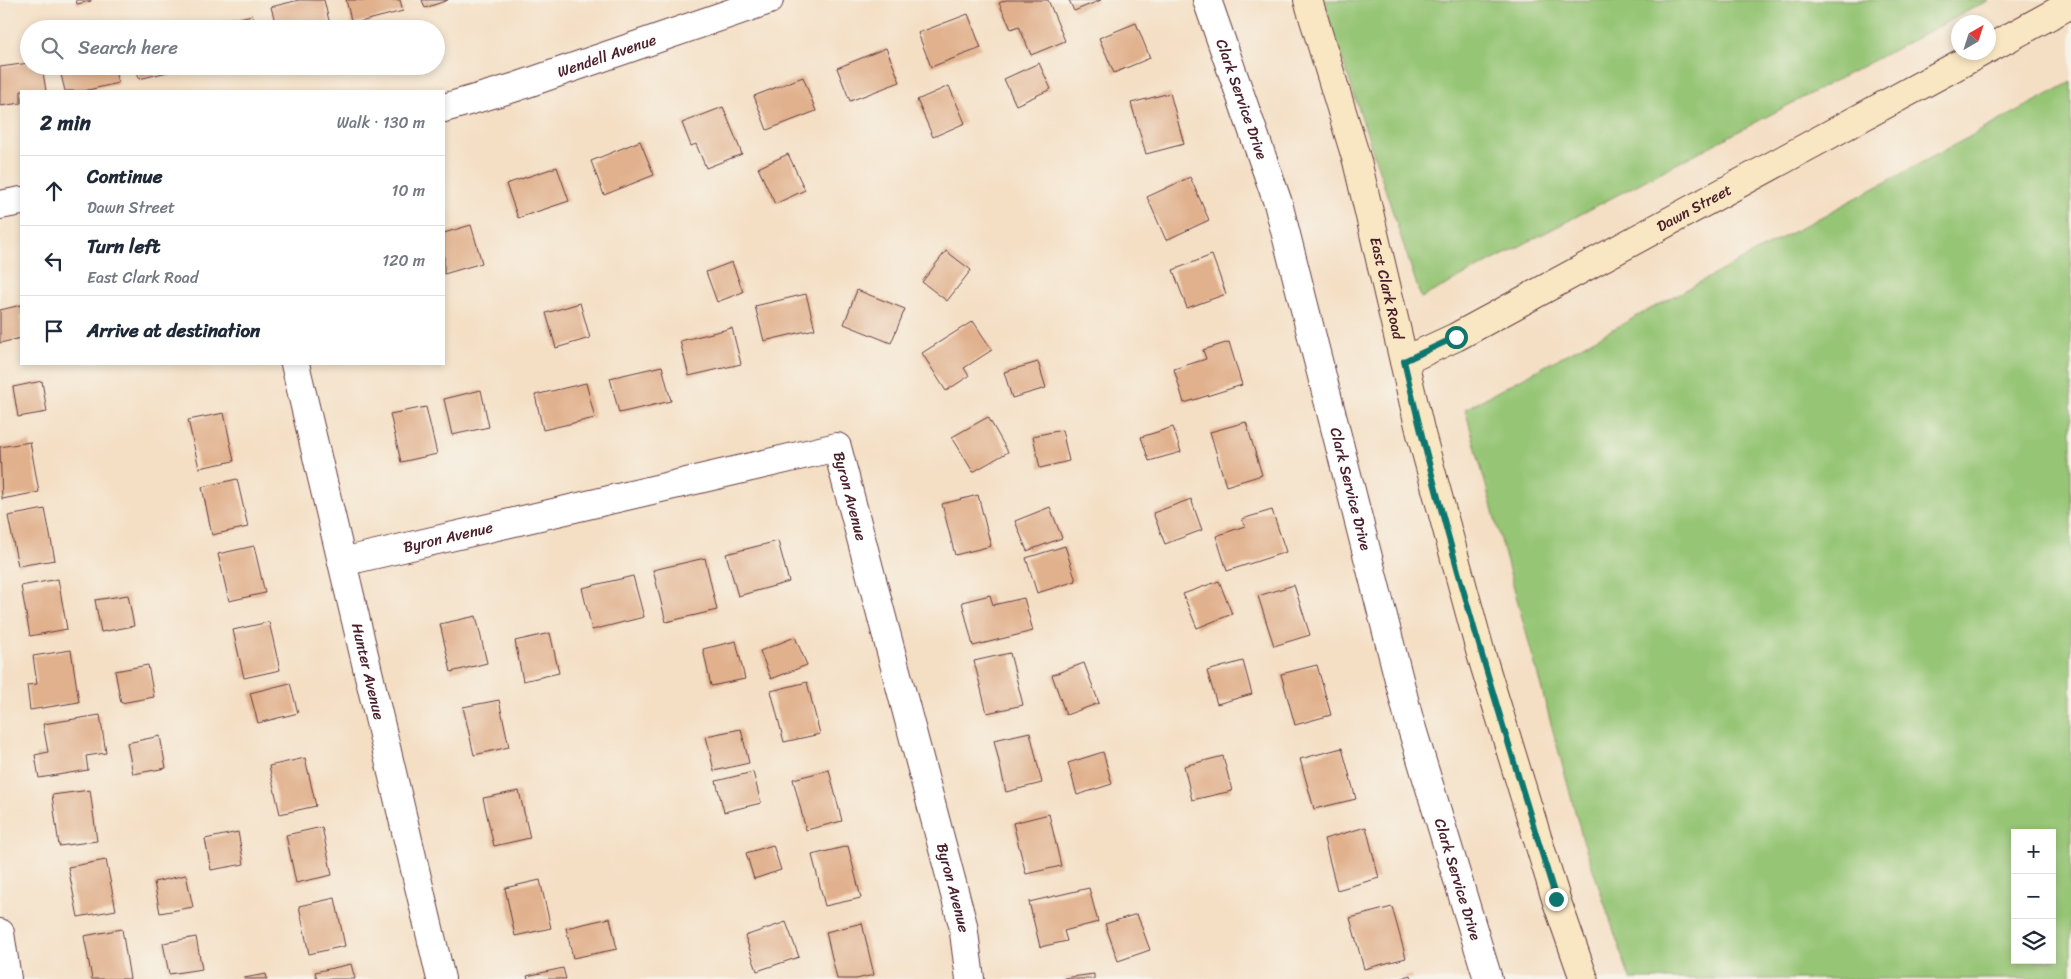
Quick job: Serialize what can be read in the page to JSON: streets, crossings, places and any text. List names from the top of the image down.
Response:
{
  "streets": {
    "main road": ["Dawn Street", "East Clark Road"],
    "street": [
      "Wendell Avenue",
      "Clark Service Drive",
      "Byron Avenue",
      "Hunter Avenue"
    ]
  },
  "crossings": [
    ["Dawn Street", "East Clark Road"],
    ["Byron Avenue", "Hunter Avenue"]
  ],
  "north": "top right",
  "page": {
    "search": "Search here",
    "heading": ["2 min", "Walk · 130 m"],
    "list": [
      ["Continue", "Dawn Street", "10 m"],
      ["Turn left", "East Clark Road", "120 m"],
      "Arrive at destination"
    ],
    "map_buttons": ["+", "−"]
  }
}
